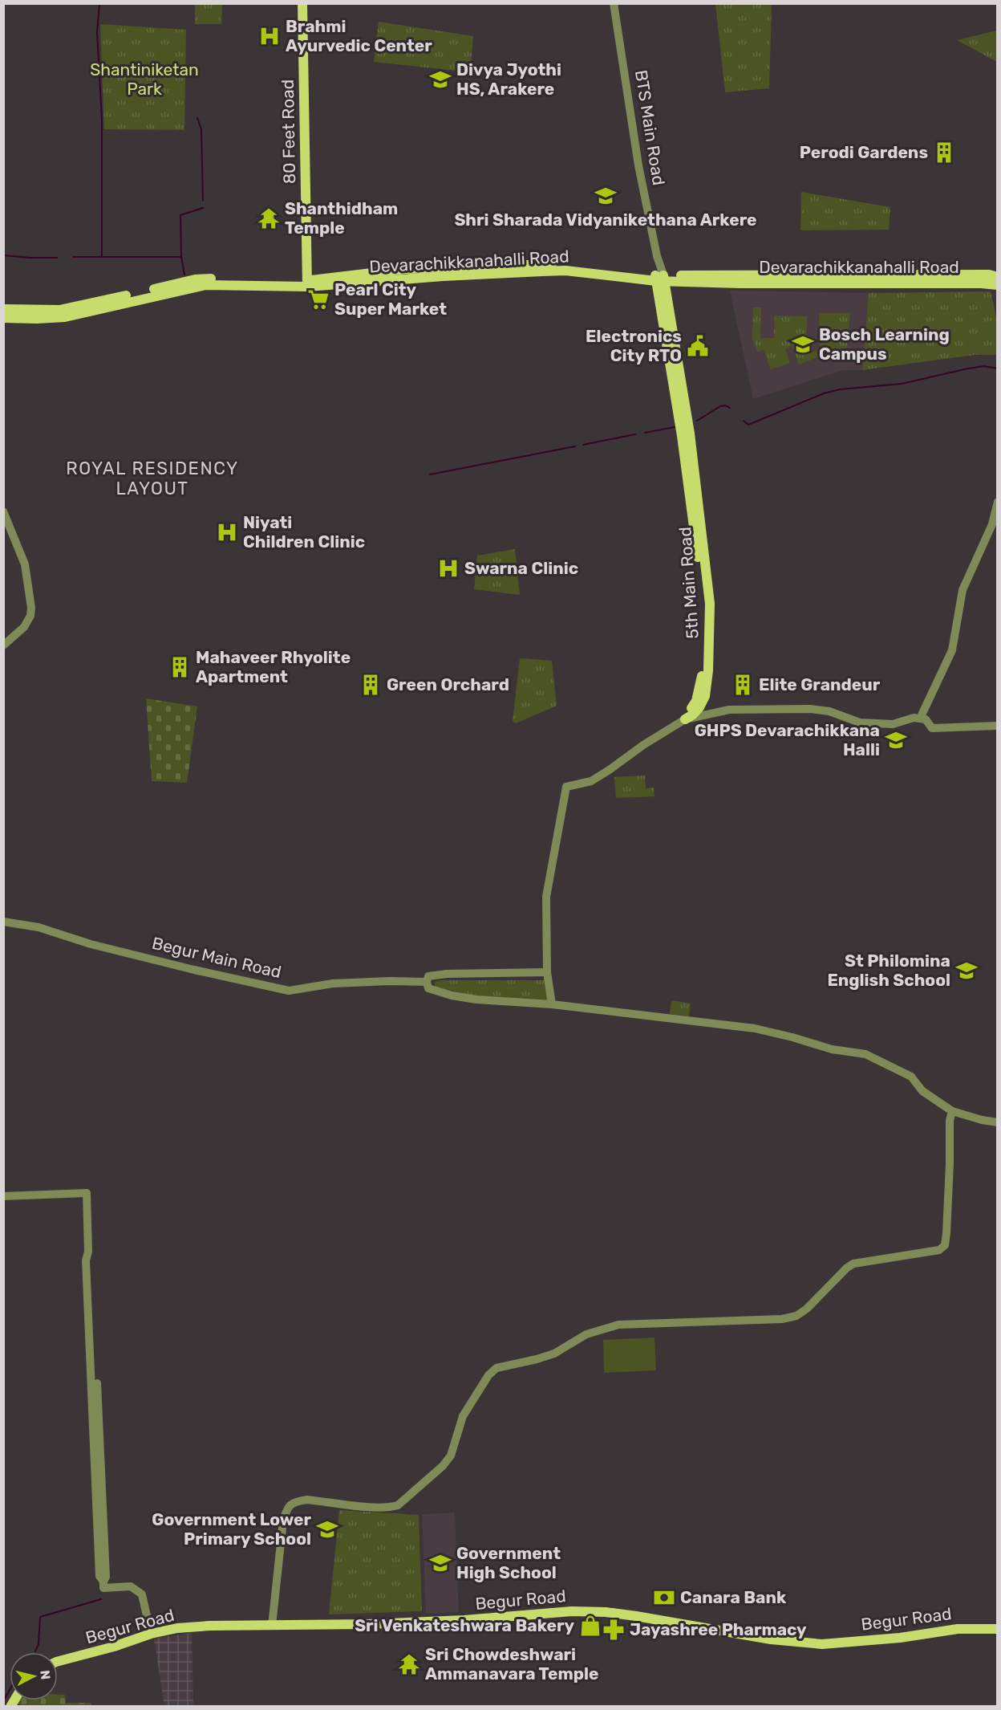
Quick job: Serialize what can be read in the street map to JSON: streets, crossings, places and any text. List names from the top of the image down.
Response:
{
  "streets": {
    "main road": [
      "80 Feet Road",
      "Devarachikkanahalli Road",
      "5th Main Road",
      "Begur Road"
    ],
    "street": ["BTS Main Road", "Begur Main Road"]
  },
  "crossings": [
    ["BTS Main Road", "Devarachikkanahalli Road"],
    ["BTS Main Road", "5th Main Road"],
    ["80 Feet Road", "Devarachikkanahalli Road"],
    ["Devarachikkanahalli Road", "5th Main Road"]
  ],
  "districts": ["ROYAL RESIDENCY LAYOUT"],
  "parks": ["Shantiniketan Park"],
  "places": {
    "hospital": ["Brahmi Ayurvedic Center", "Niyati Children Clinic", "Swarna Clinic"],
    "school or university": [
      "Divya Jyothi HS, Arakere",
      "Shri Sharada Vidyanikethana Arkere",
      "Bosch Learning Campus",
      "GHPS Devarachikkana Halli",
      "St Philomina English School",
      "Government Lower Primary School",
      "Government High School"
    ],
    "building": [
      "Perodi Gardens",
      "Mahaveer Rhyolite Apartment",
      "Green Orchard",
      "Elite Grandeur"
    ],
    "temple": ["Shanthidham Temple", "Sri Chowdeshwari Ammanavara Temple"],
    "supermarket": ["Pearl City Super Market"],
    "public building": ["Electronics City RTO"],
    "bank": ["Canara Bank"],
    "shop": ["Sri Venkateshwara Bakery"],
    "pharmacy": ["Jayashree Pharmacy"]
  },
  "north": "right"
}
